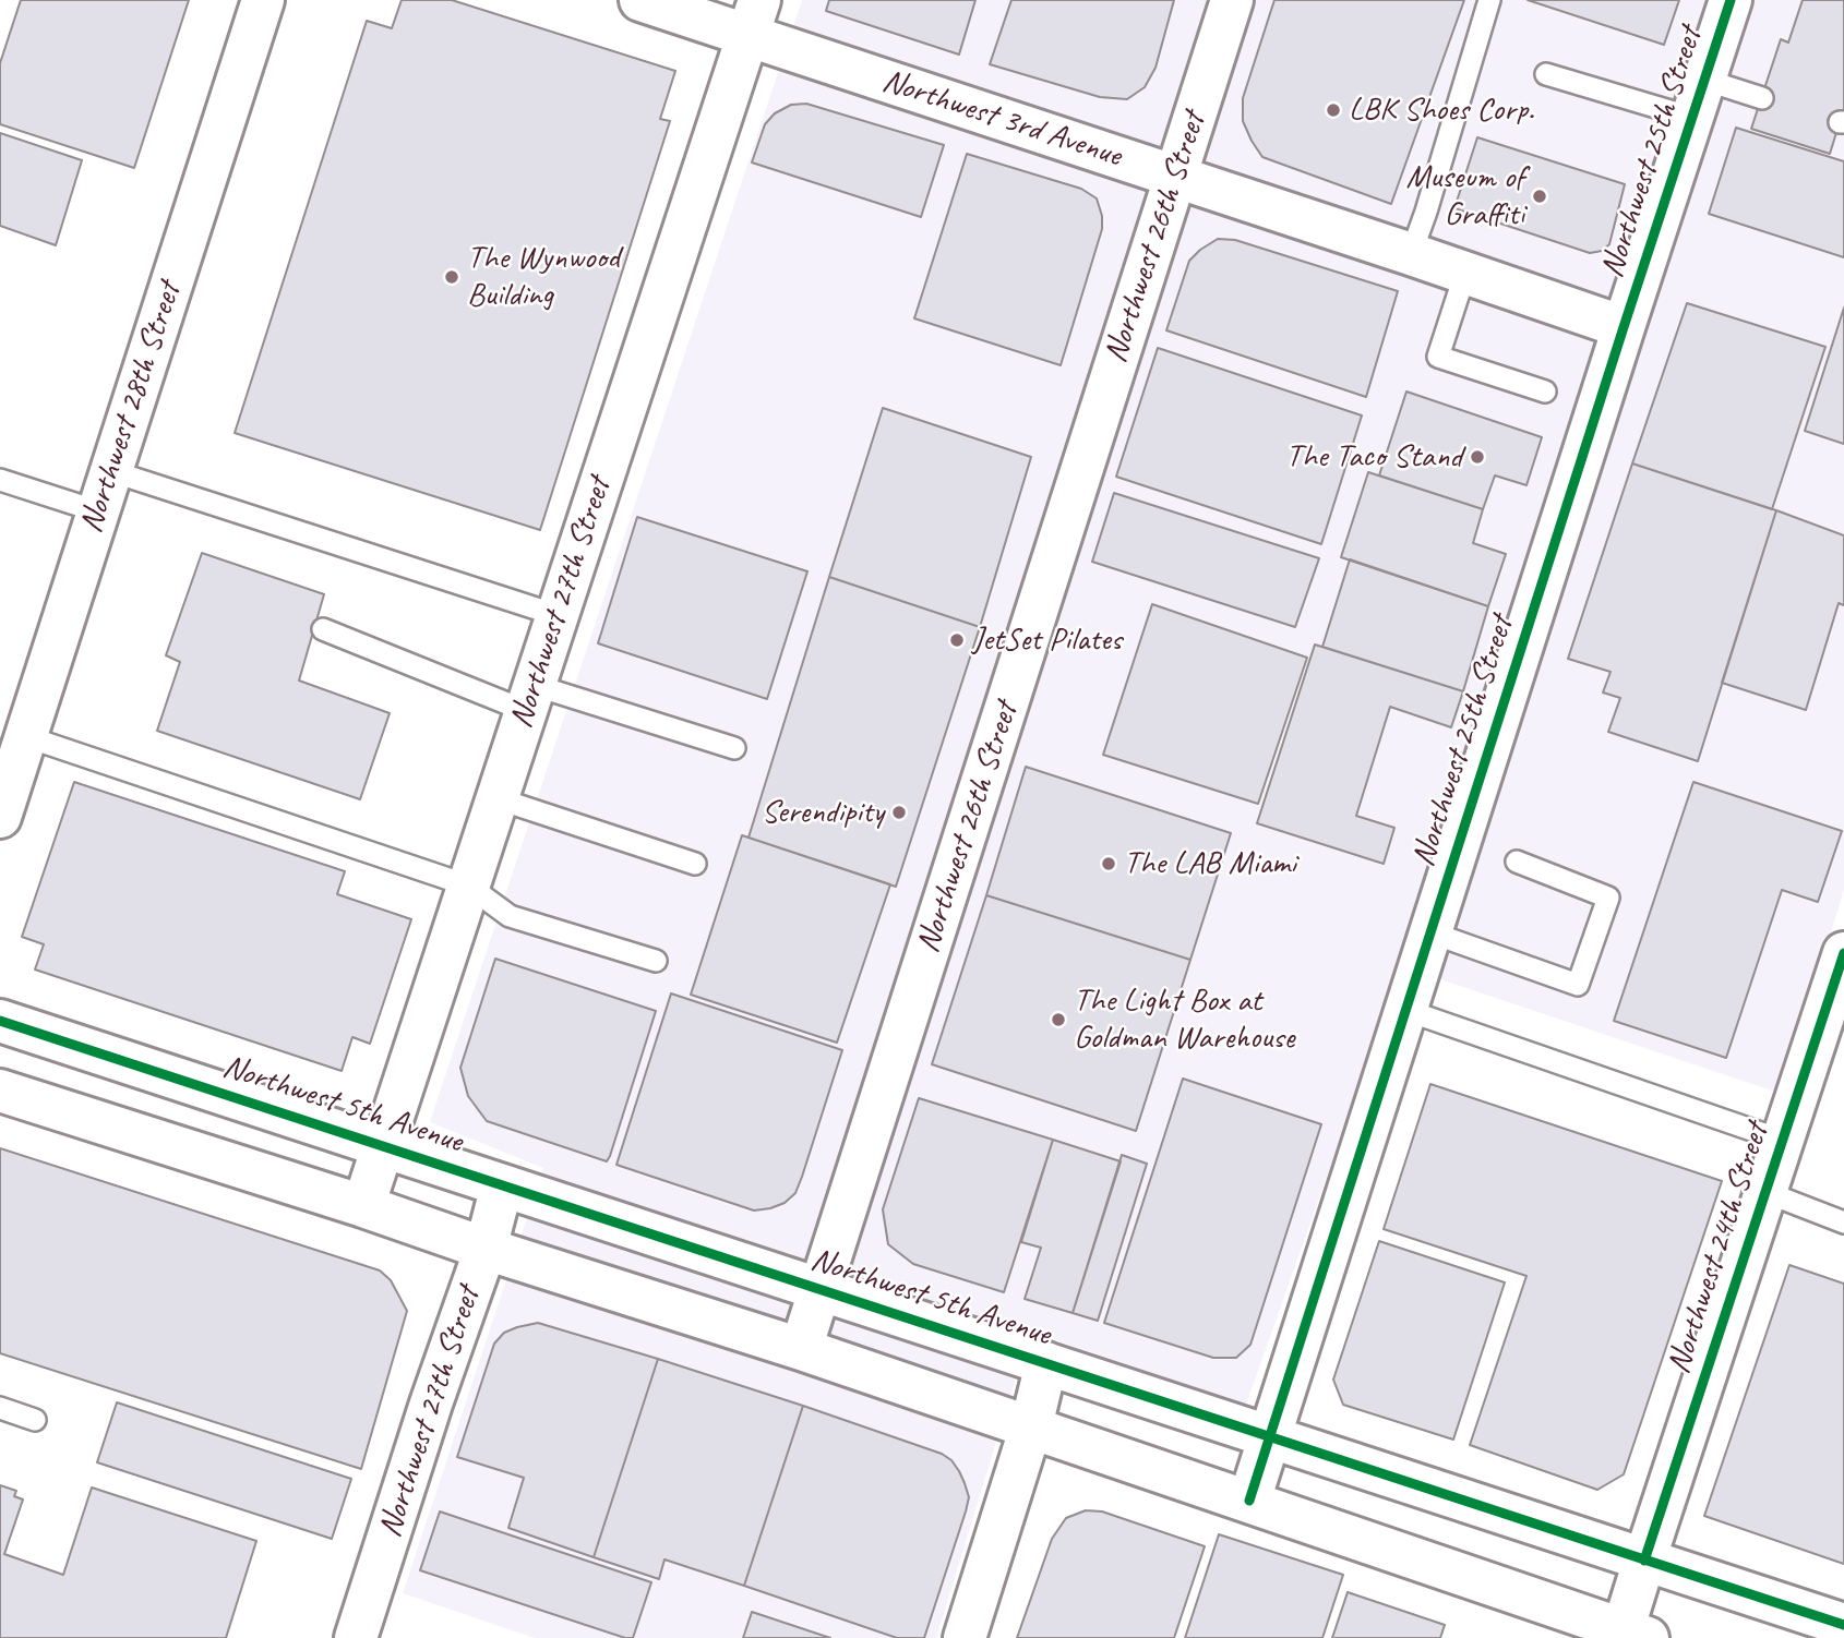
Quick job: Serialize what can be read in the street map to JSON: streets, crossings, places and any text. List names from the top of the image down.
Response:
{
  "streets": {
    "street": [
      "Northwest 3rd Avenue",
      "Northwest 25th Street",
      "Northwest 26th Street",
      "Northwest 28th Street",
      "Northwest 27th Street",
      "Northwest 5th Avenue",
      "Northwest 24th Street"
    ]
  },
  "crossings": [
    ["Northwest 3rd Avenue", "Northwest 25th Street"],
    ["Northwest 3rd Avenue", "Northwest 26th Street"],
    ["Northwest 3rd Avenue", "Northwest 27th Street"],
    ["Northwest 25th Street", "Northwest 5th Avenue"],
    ["Northwest 26th Street", "Northwest 5th Avenue"],
    ["Northwest 27th Street", "Northwest 5th Avenue"],
    ["Northwest 5th Avenue", "Northwest 24th Street"]
  ],
  "places": [
    "LBK Shoes Corp.",
    "Museum of Graffiti",
    "The Wynwood Building",
    "The Taco Stand",
    "JetSet Pilates",
    "Serendipity",
    "The LAB Miami",
    "The Light Box at Goldman Warehouse"
  ]
}
